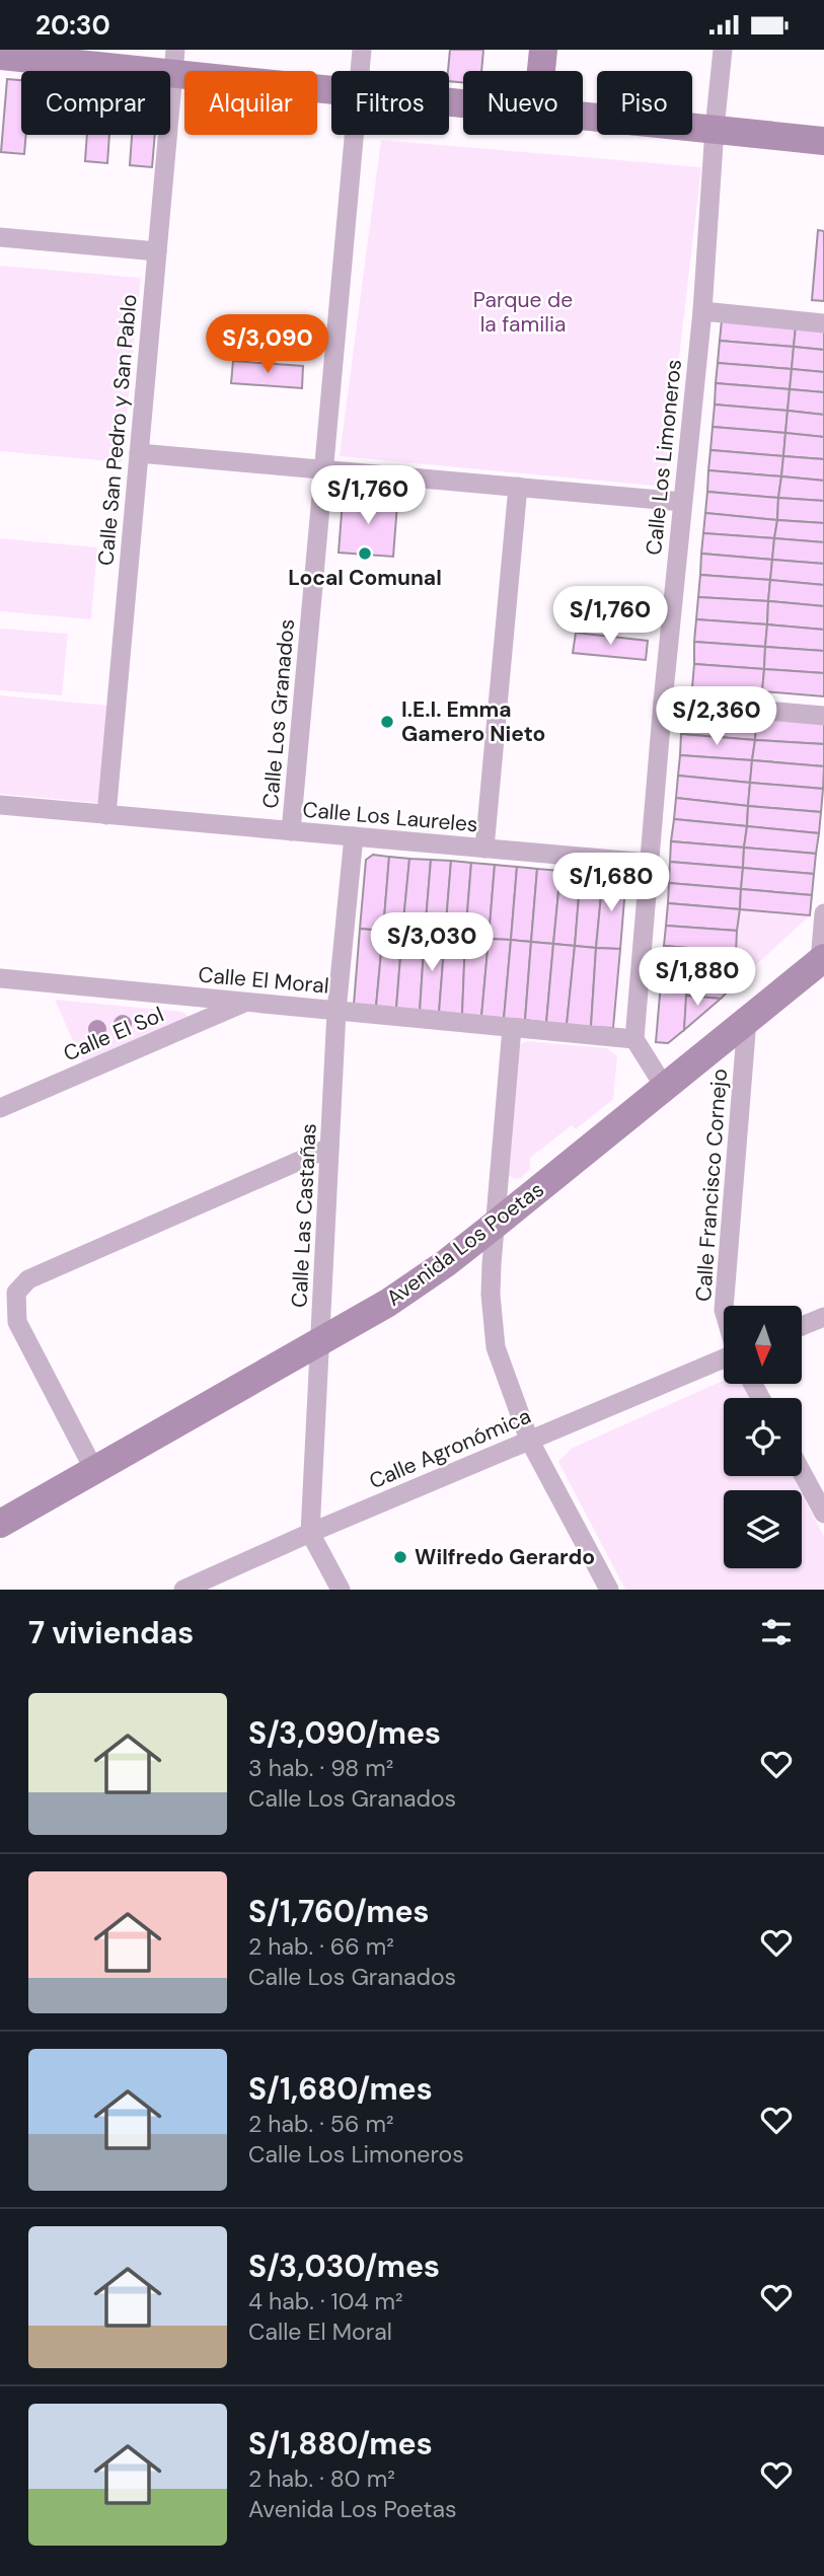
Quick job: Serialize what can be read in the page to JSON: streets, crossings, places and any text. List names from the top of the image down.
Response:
{
  "streets": {
    "street": [
      "Calle San Pedro y San Pablo",
      "Calle Los Limoneros",
      "Calle Los Granados",
      "Calle Los Laureles",
      "Calle El Moral",
      "Calle El Sol",
      "Calle Francisco Cornejo",
      "Calle Las Castañas",
      "Avenida Los Poetas",
      "Calle Agronómica"
    ]
  },
  "crossings": [
    ["Calle San Pedro y San Pablo", "Calle Los Laureles"],
    ["Calle Los Limoneros", "Calle Los Laureles"],
    ["Calle Los Limoneros", "Calle El Moral"],
    ["Calle Los Granados", "Calle Los Laureles"],
    ["Calle Los Laureles", "Calle Las Castañas"],
    ["Calle El Moral", "Calle El Sol"],
    ["Calle El Moral", "Calle Las Castañas"],
    ["Calle Francisco Cornejo", "Avenida Los Poetas"],
    ["Calle Las Castañas", "Avenida Los Poetas"],
    ["Calle Las Castañas", "Calle Agronómica"]
  ],
  "parks": ["Parque de la familia"],
  "places": ["Local Comunal", "I.E.I. Emma Gamero Nieto", "Wilfredo Gerardo"],
  "north": "bottom",
  "page": {
    "status": "20:30",
    "chip": [
      "Comprar",
      "Alquilar",
      "Filtros",
      "Nuevo",
      "Piso"
    ],
    "price": [
      "S/3,090",
      "S/1,760",
      "S/1,760",
      "S/2,360",
      "S/1,680",
      "S/3,030",
      "S/1,880"
    ],
    "heading": "7 viviendas",
    "list": [
      {
        "name": "S/3,090/mes",
        "note": "3 hab. · 98 m² · Calle Los Granados"
      },
      {
        "name": "S/1,760/mes",
        "note": "2 hab. · 66 m² · Calle Los Granados"
      },
      {
        "name": "S/1,680/mes",
        "note": "2 hab. · 56 m² · Calle Los Limoneros"
      },
      {
        "name": "S/3,030/mes",
        "note": "4 hab. · 104 m² · Calle El Moral"
      },
      {
        "name": "S/1,880/mes",
        "note": "2 hab. · 80 m² · Avenida Los Poetas"
      }
    ]
  }
}
